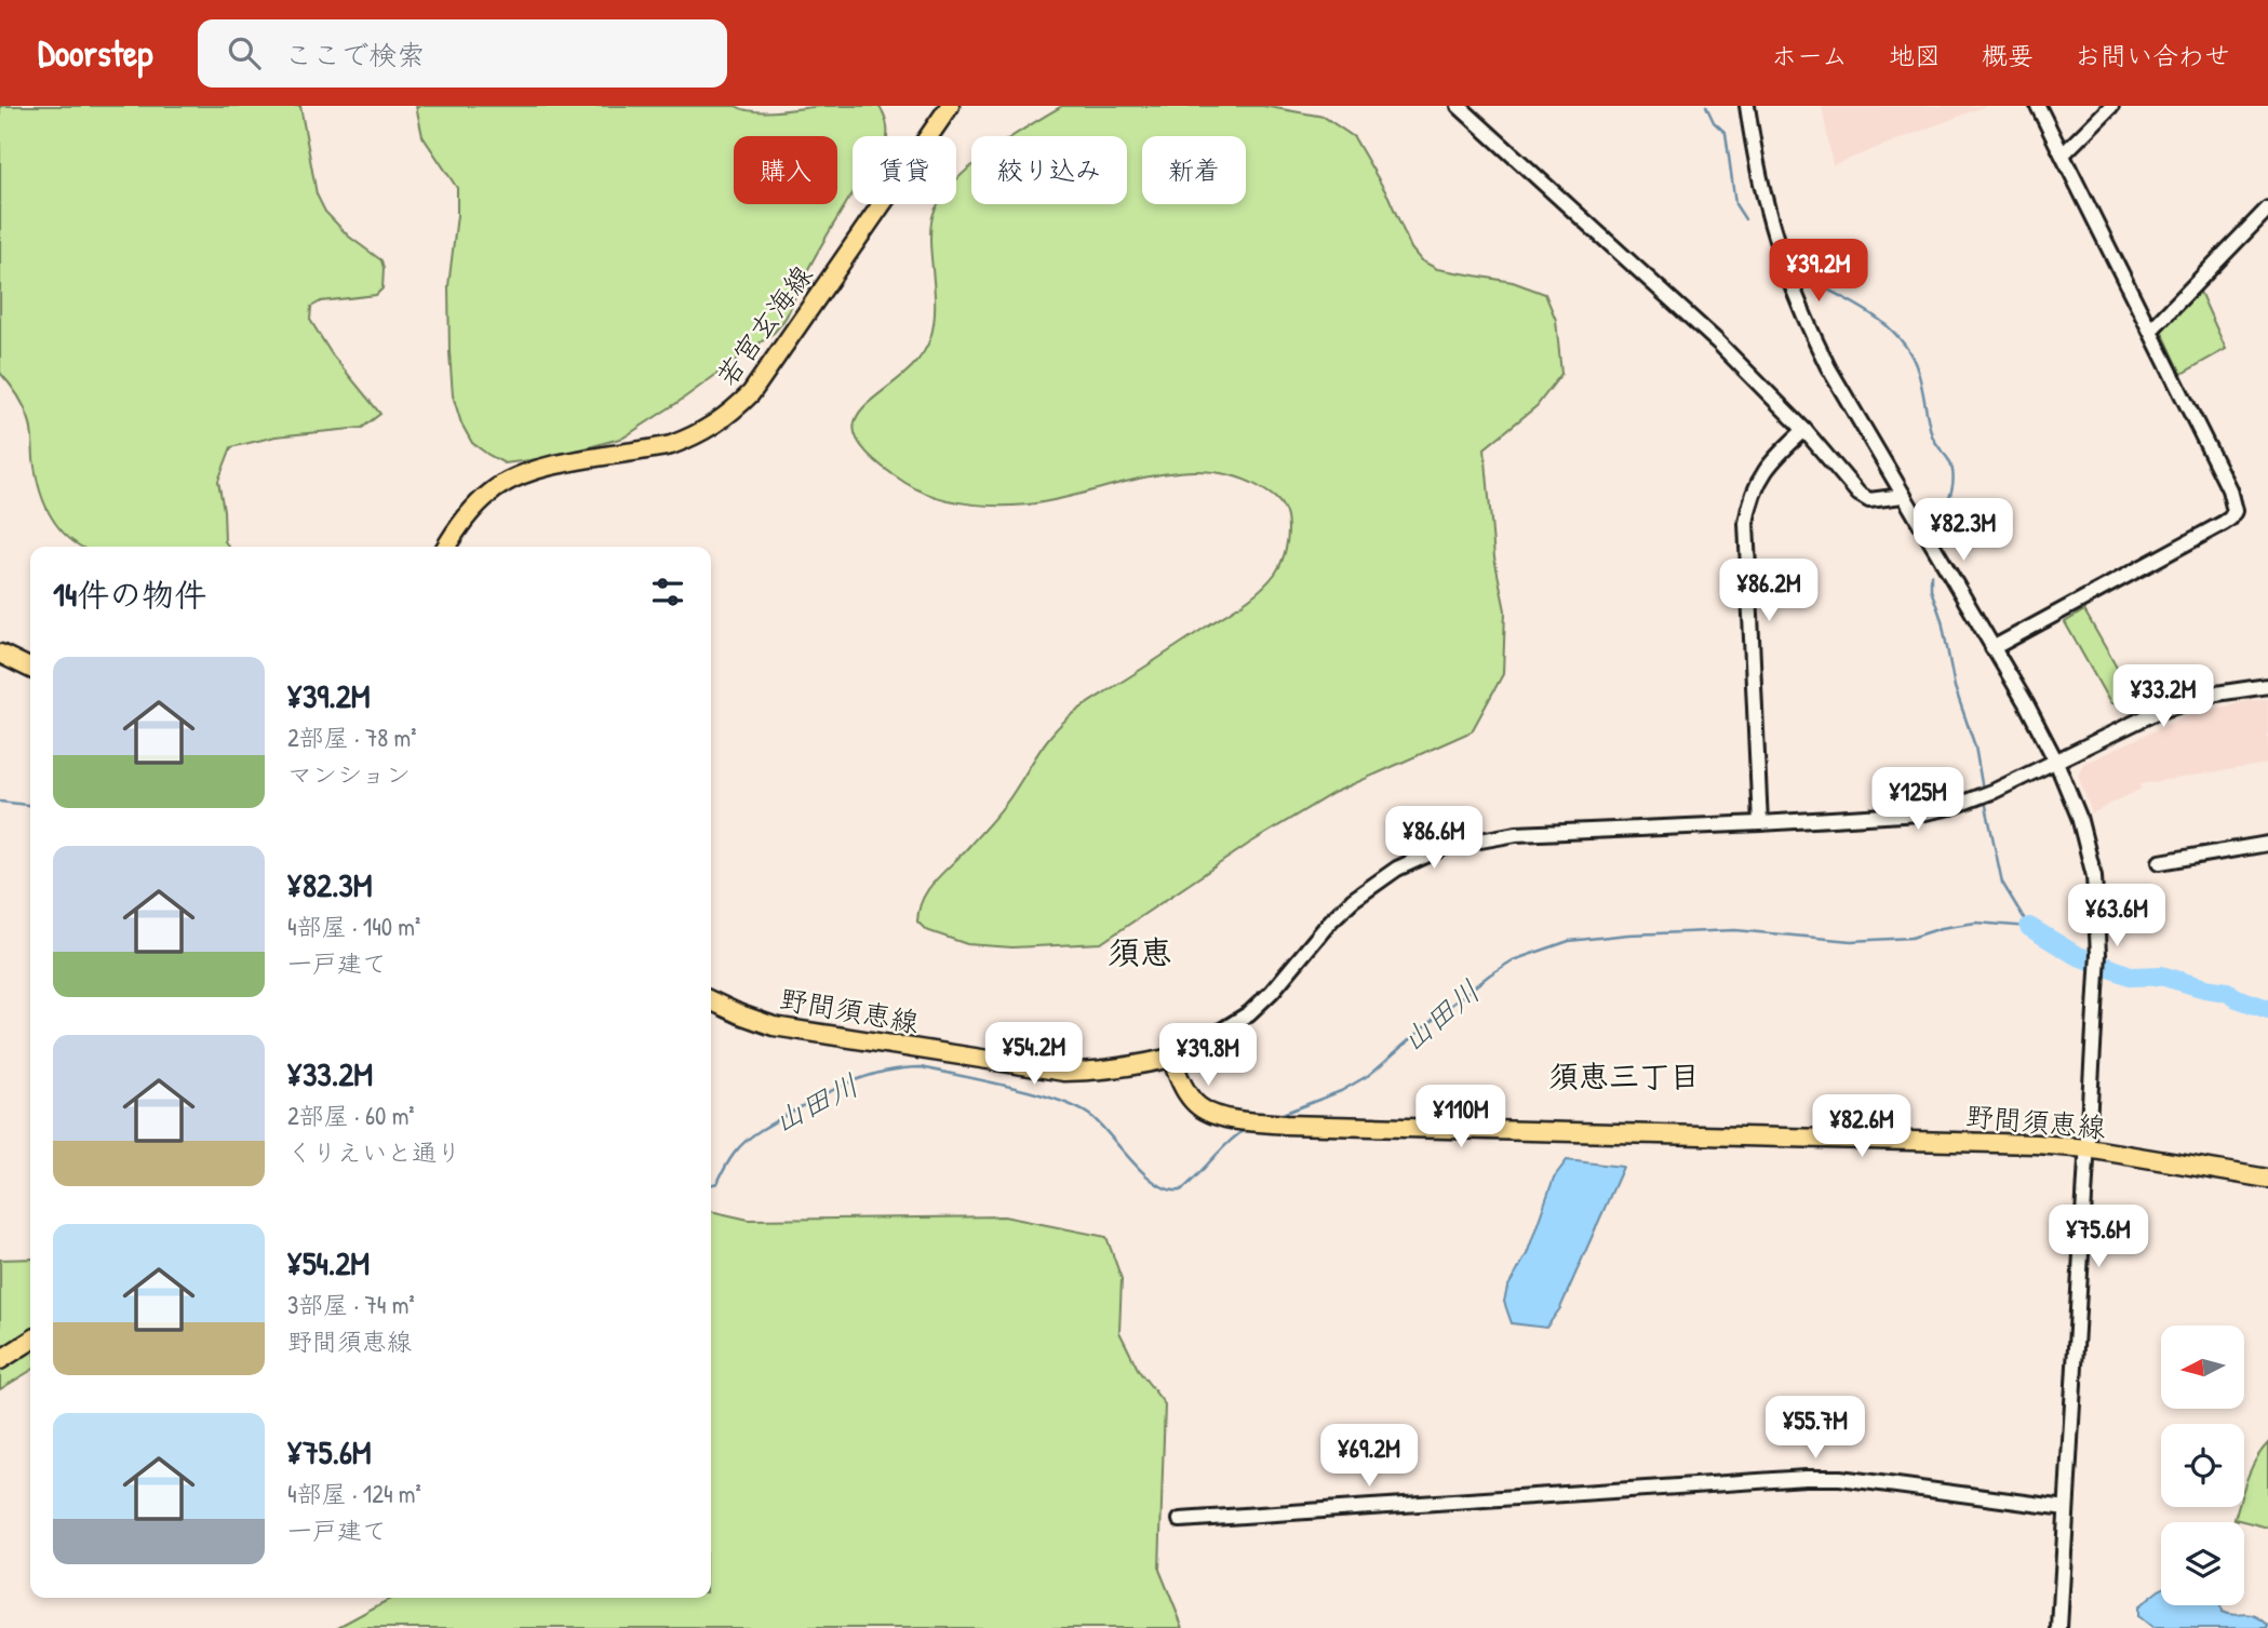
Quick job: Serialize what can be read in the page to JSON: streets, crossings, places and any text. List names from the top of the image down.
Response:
{
  "streets": {
    "main road": ["若宮玄海線", "野間須恵線"]
  },
  "districts": ["須恵", "須恵三丁目"],
  "water": ["山田川"],
  "north": "left",
  "page": {
    "header": "Doorstep",
    "search": "ここで検索",
    "nav": [
      "ホーム",
      "地図",
      "概要",
      "お問い合わせ"
    ],
    "chip": [
      "購入",
      "賃貸",
      "絞り込み",
      "新着"
    ],
    "price": [
      "¥39.2M",
      "¥82.3M",
      "¥86.2M",
      "¥33.2M",
      "¥125M",
      "¥86.6M",
      "¥63.6M",
      "¥54.2M",
      "¥39.8M",
      "¥110M",
      "¥82.6M",
      "¥75.6M",
      "¥55.7M",
      "¥69.2M"
    ],
    "heading": "14件の物件",
    "list": [
      {
        "name": "¥39.2M",
        "note": "2部屋 · 78 m² · マンション"
      },
      {
        "name": "¥82.3M",
        "note": "4部屋 · 140 m² · 一戸建て"
      },
      {
        "name": "¥33.2M",
        "note": "2部屋 · 60 m² · くりえいと通り"
      },
      {
        "name": "¥54.2M",
        "note": "3部屋 · 74 m² · 野間須恵線"
      },
      {
        "name": "¥75.6M",
        "note": "4部屋 · 124 m² · 一戸建て"
      }
    ]
  }
}
